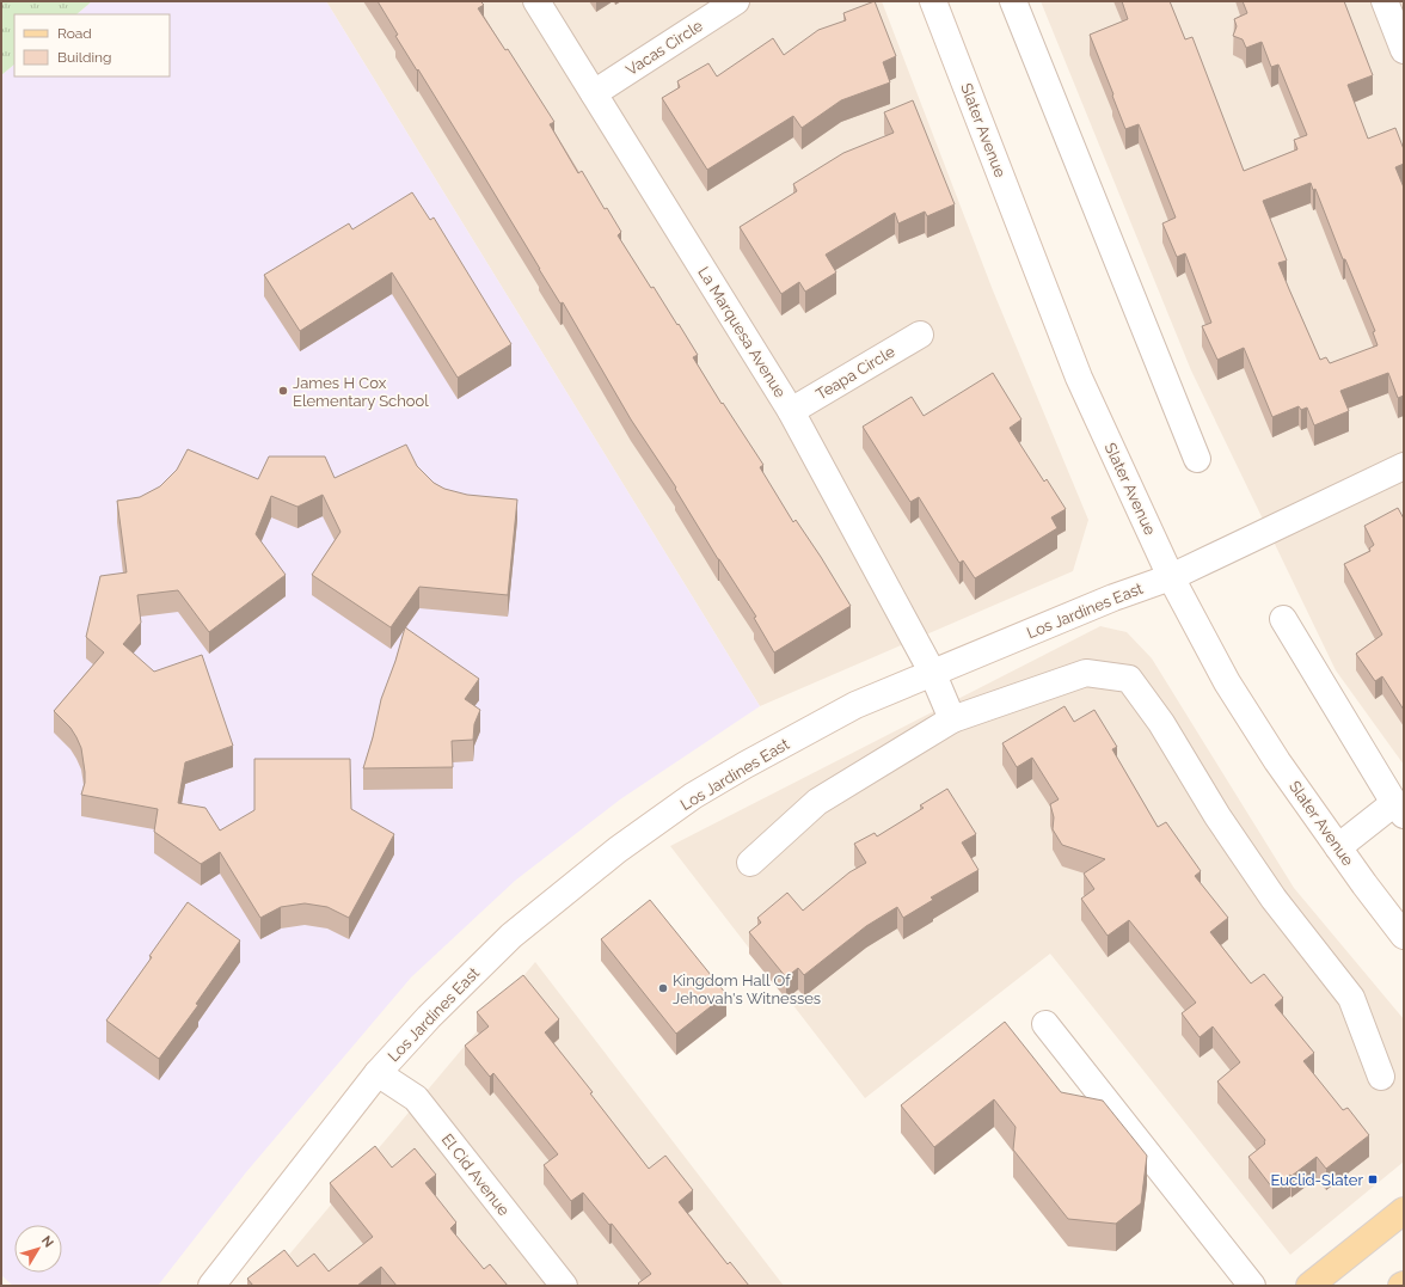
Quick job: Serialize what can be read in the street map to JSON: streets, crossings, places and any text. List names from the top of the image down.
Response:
{
  "streets": {
    "street": [
      "Vacas Circle",
      "Slater Avenue",
      "La Marquesa Avenue",
      "Teapa Circle",
      "Los Jardines East",
      "El Cid Avenue"
    ]
  },
  "crossings": [
    ["Vacas Circle", "La Marquesa Avenue"],
    ["Slater Avenue", "Los Jardines East"],
    ["La Marquesa Avenue", "Teapa Circle"],
    ["La Marquesa Avenue", "Los Jardines East"],
    ["Los Jardines East", "El Cid Avenue"]
  ],
  "places": {
    "other": ["James H Cox Elementary School", "Kingdom Hall Of Jehovah's Witnesses"],
    "transit": ["Euclid-Slater"]
  },
  "legend": ["Road", "Building"],
  "north": "top right"
}
